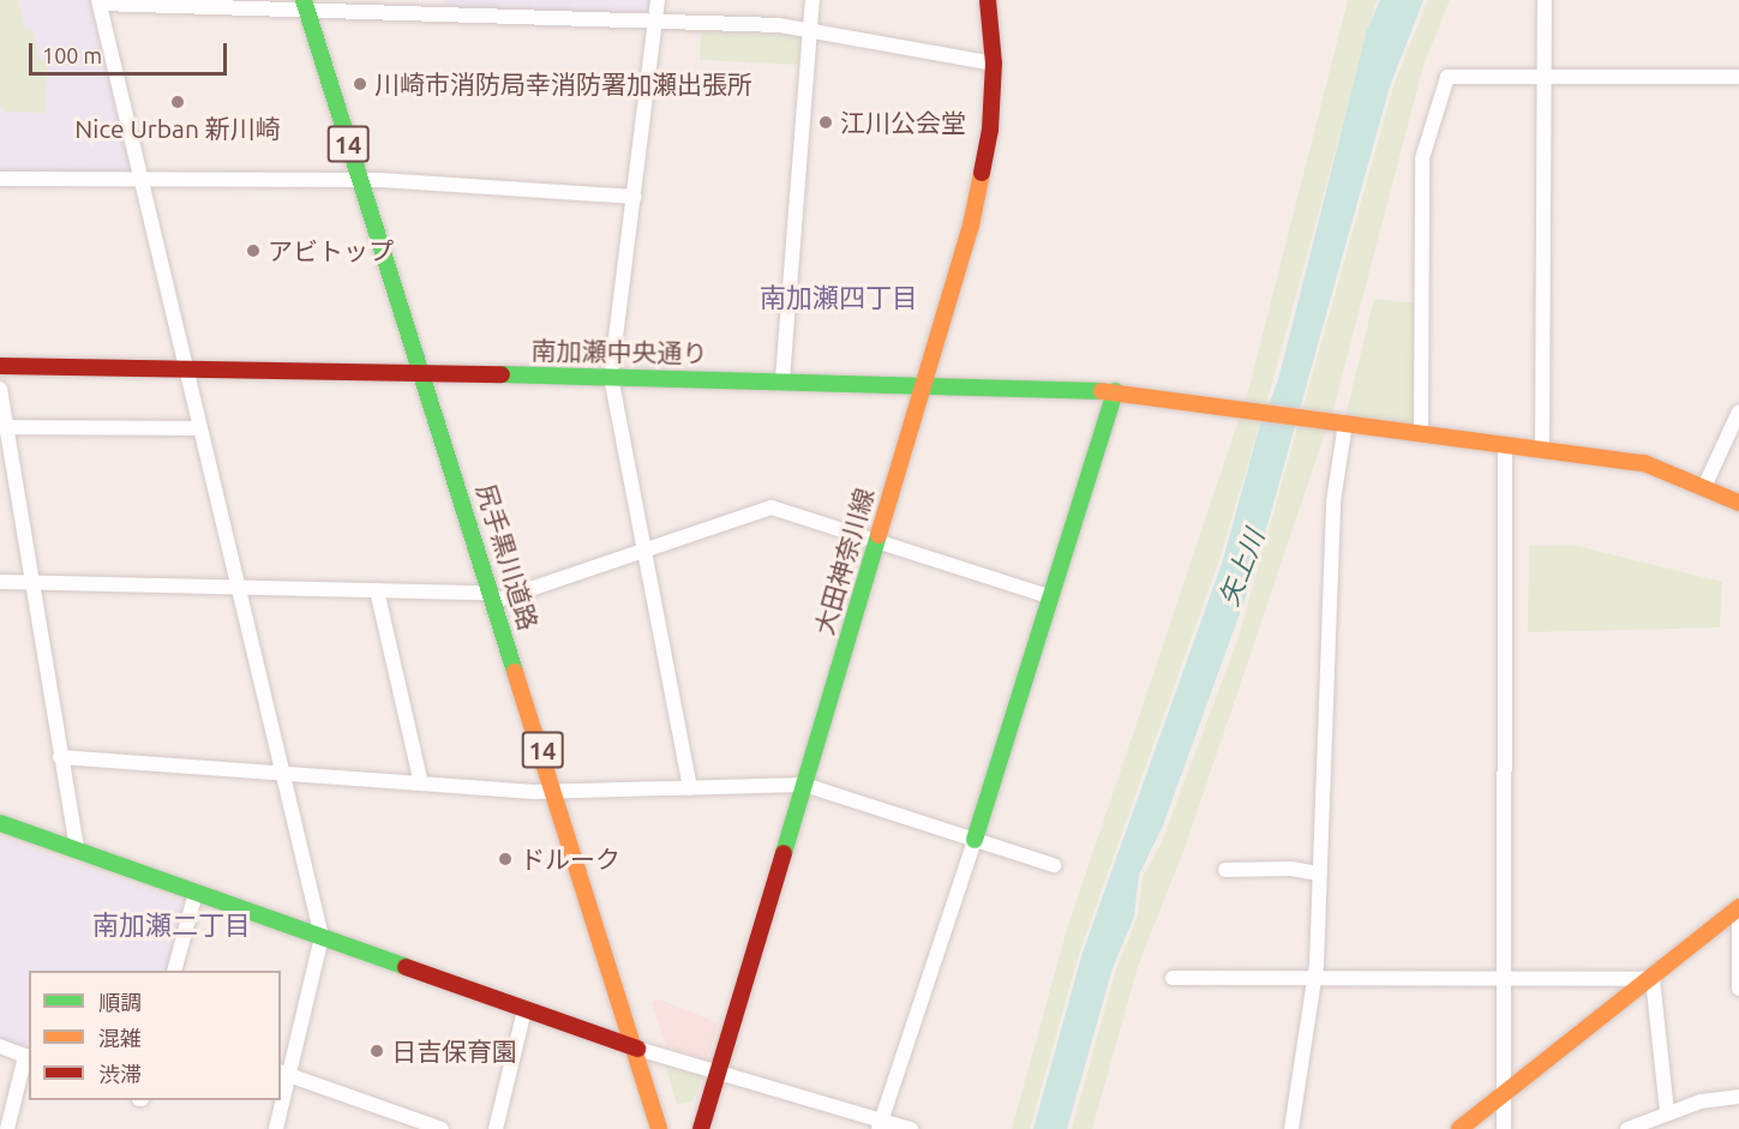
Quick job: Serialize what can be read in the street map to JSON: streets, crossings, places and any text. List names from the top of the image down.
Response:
{
  "streets": {
    "street": [
      "14",
      "南加瀬中央通り",
      "尻手黒川道路",
      "大田神奈川線"
    ]
  },
  "crossings": [
    ["南加瀬中央通り", "尻手黒川道路"],
    ["南加瀬中央通り", "大田神奈川線"]
  ],
  "districts": ["南加瀬四丁目", "南加瀬二丁目"],
  "water": ["矢上川"],
  "places": [
    "川崎市消防局幸消防署加瀬出張所",
    "Nice Urban 新川崎",
    "江川公会堂",
    "アビトップ",
    "ドルーク",
    "日吉保育園"
  ],
  "legend": ["順調", "混雑", "渋滞"],
  "scale_bar": "100 m"
}
